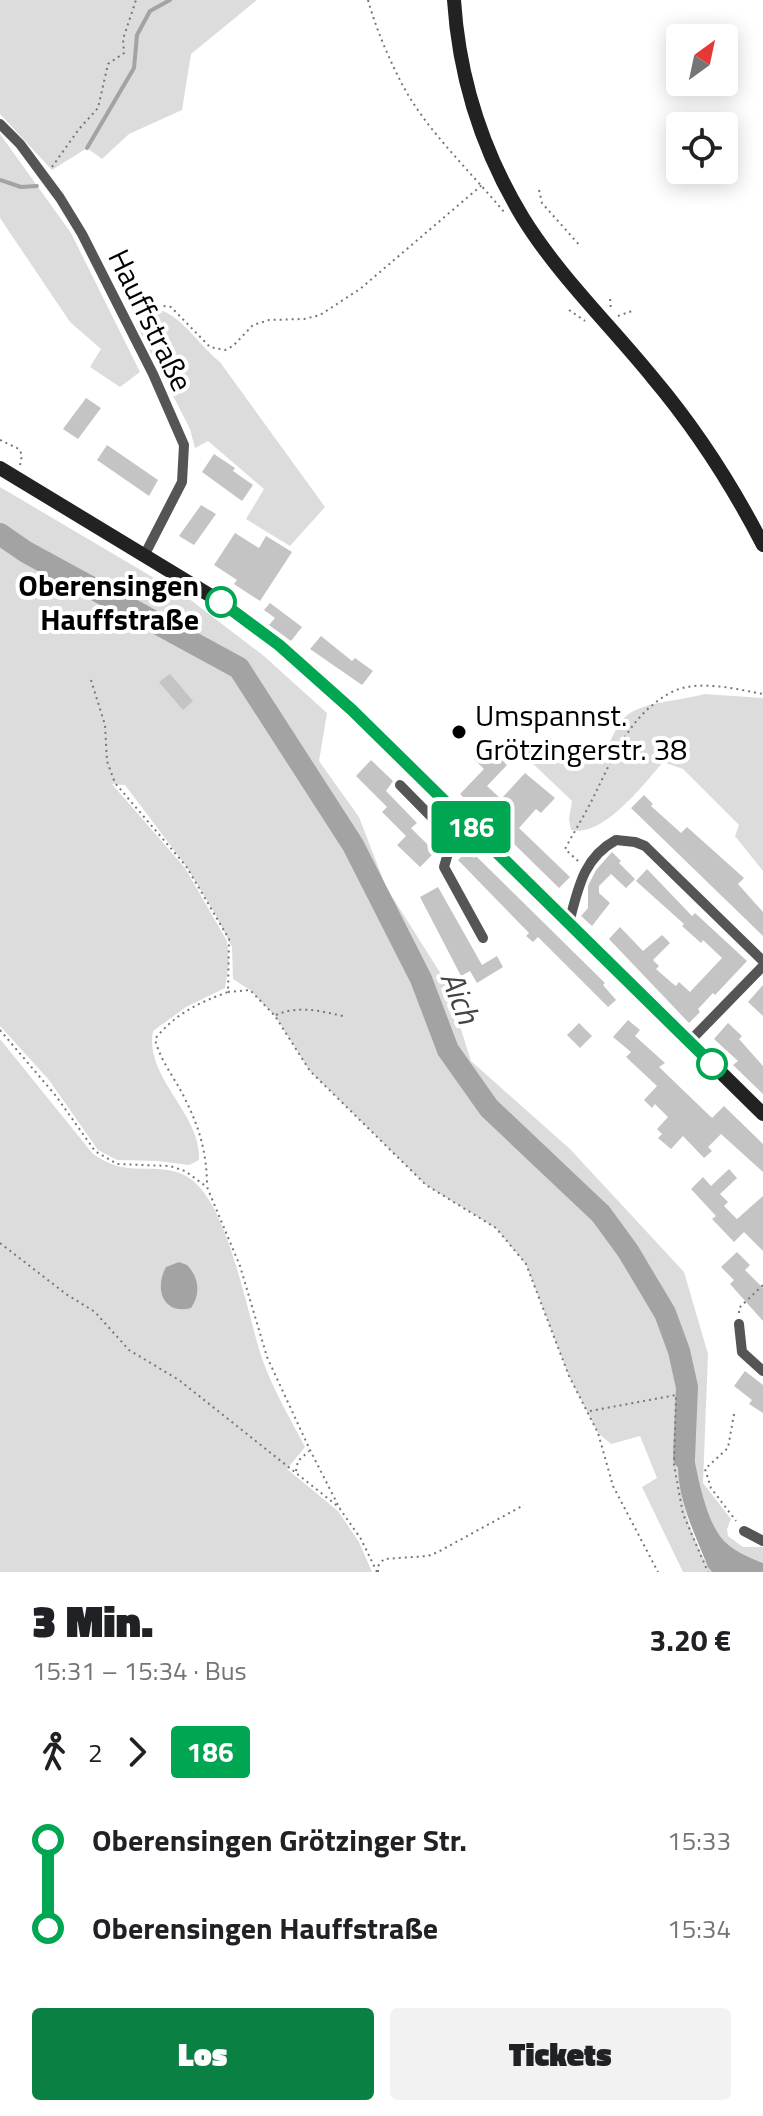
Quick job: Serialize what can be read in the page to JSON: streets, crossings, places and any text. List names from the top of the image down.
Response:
{
  "streets": {
    "street": ["Hauffstraße"]
  },
  "water": ["Aich"],
  "places": ["Oberensingen Hauffstraße", "Umspannst. Grötzingerstr. 38"],
  "lines": ["bus line 186"],
  "north": "top right",
  "page": {
    "on_map": "186",
    "heading": ["3 Min.", "15:31 – 15:34 · Bus", "3.20 €"],
    "legs": ["2", "186"],
    "list": [
      {
        "name": "Oberensingen Grötzinger Str.",
        "value": "15:33"
      },
      {
        "name": "Oberensingen Hauffstraße",
        "value": "15:34"
      }
    ],
    "buttons": ["Los", "Tickets"]
  }
}
